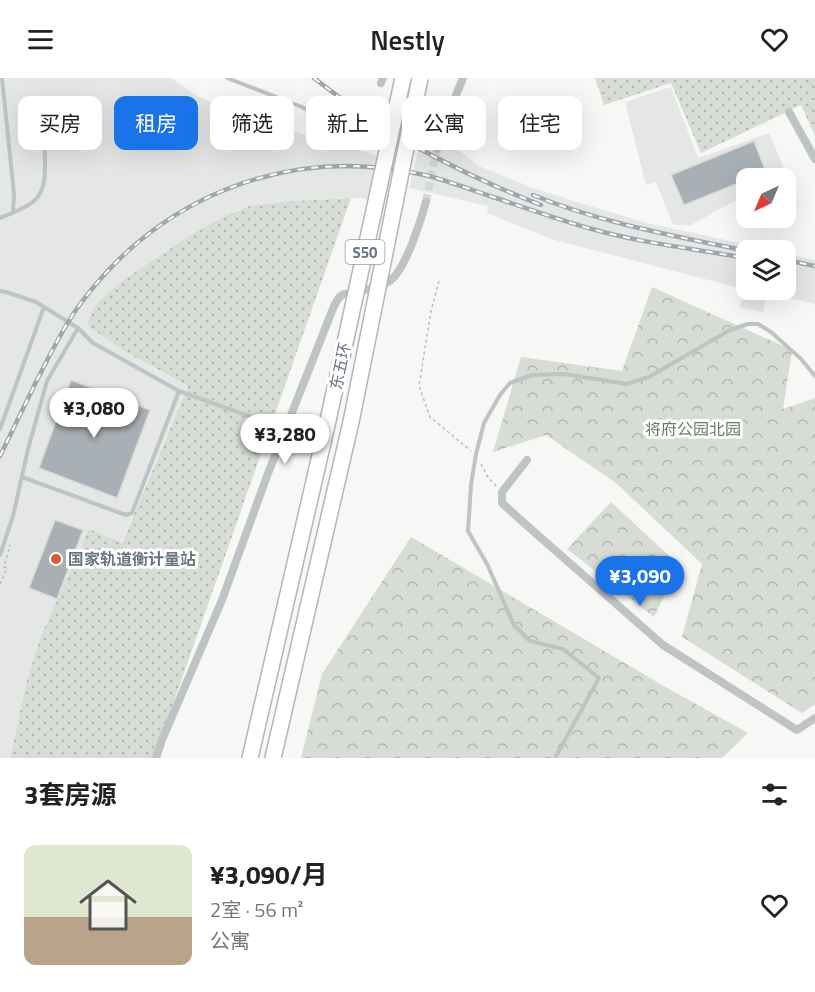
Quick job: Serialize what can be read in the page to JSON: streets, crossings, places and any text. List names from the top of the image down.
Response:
{
  "streets": {
    "highway": ["S50", "东五环"]
  },
  "parks": ["将府公园北园"],
  "places": ["国家轨道衡计量站"],
  "north": "bottom left",
  "page": {
    "header": "Nestly",
    "chip": [
      "买房",
      "租房",
      "筛选",
      "新上",
      "公寓",
      "住宅"
    ],
    "price": ["¥3,080", "¥3,280", "¥3,090"],
    "heading": "3套房源",
    "list": [
      {
        "name": "¥3,090/月",
        "note": "2室 · 56 m² · 公寓"
      }
    ]
  }
}
